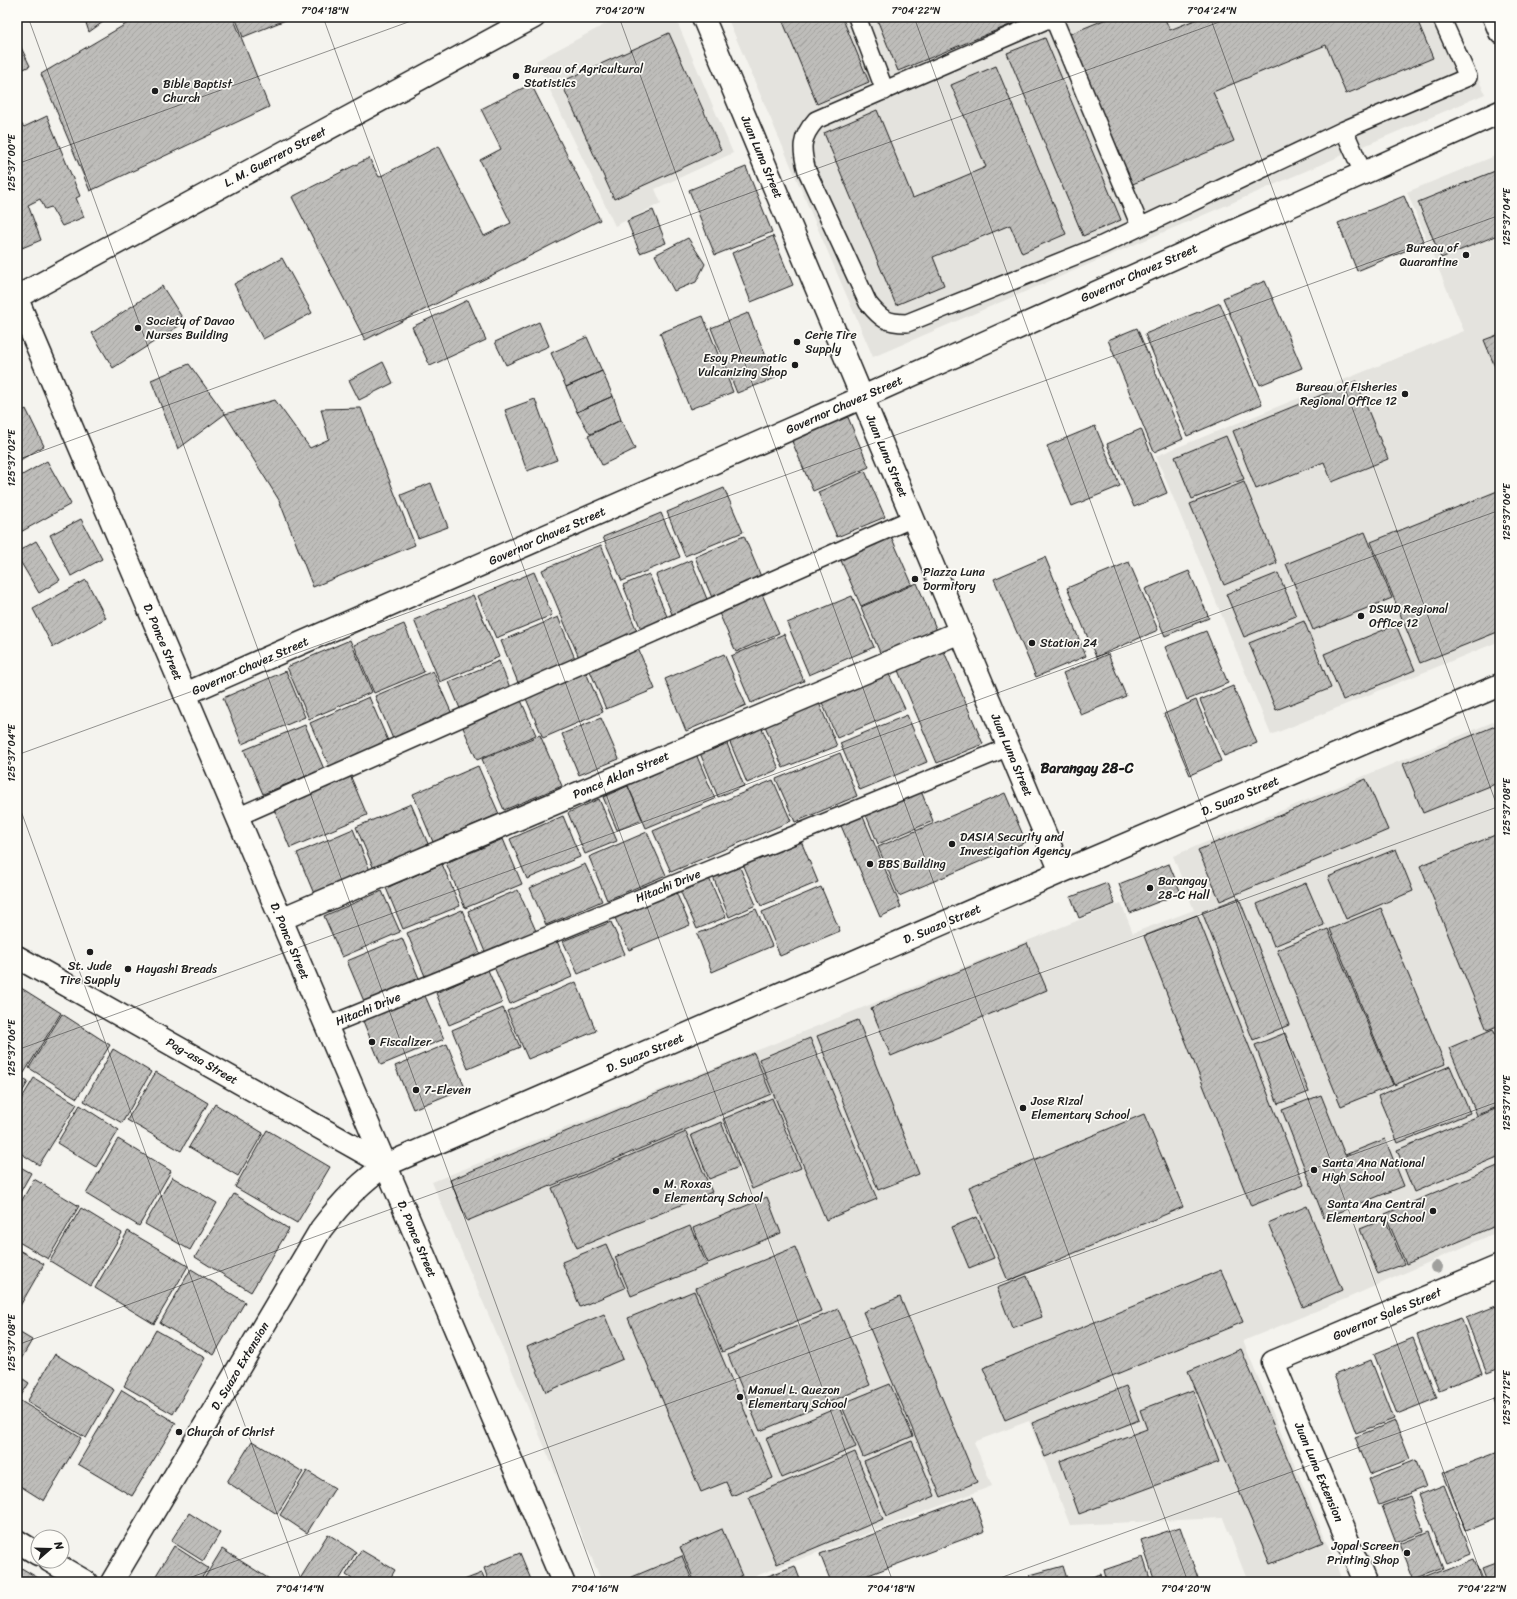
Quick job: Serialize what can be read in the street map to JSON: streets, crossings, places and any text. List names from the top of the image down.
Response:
{
  "streets": {
    "street": [
      "L. M. Guerrero Street",
      "Juan Luna Street",
      "Governor Chavez Street",
      "D. Ponce Street",
      "Ponce Aklan Street",
      "D. Suazo Street",
      "Pag-asa Street",
      "Governor Sales Street",
      "D. Suazo Extension",
      "Juan Luna Extension"
    ],
    "lane": ["Hitachi Drive"]
  },
  "crossings": [
    ["L. M. Guerrero Street", "D. Ponce Street"],
    ["Juan Luna Street", "Governor Chavez Street"],
    ["Juan Luna Street", "Ponce Aklan Street"],
    ["Juan Luna Street", "D. Suazo Street"],
    ["Juan Luna Street", "Hitachi Drive"],
    ["Governor Chavez Street", "D. Ponce Street"],
    ["D. Ponce Street", "Ponce Aklan Street"],
    ["D. Ponce Street", "D. Suazo Street"],
    ["D. Ponce Street", "Hitachi Drive"],
    ["D. Ponce Street", "Pag-asa Street"],
    ["D. Ponce Street", "D. Suazo Extension"],
    ["D. Suazo Street", "Pag-asa Street"],
    ["D. Suazo Street", "D. Suazo Extension"],
    ["Pag-asa Street", "D. Suazo Extension"],
    ["Governor Sales Street", "Juan Luna Extension"]
  ],
  "districts": ["Barangay 28-C"],
  "places": [
    "Bureau of Agricultural Statistics",
    "Bible Baptist Church",
    "Bureau of Quarantine",
    "Society of Davao Nurses Building",
    "Cerie Tire Supply",
    "Esoy Pneumatic Vulcanizing Shop",
    "Bureau of Fisheries Regional Office 12",
    "Piazza Luna Dormitory",
    "DSWD Regional Office 12",
    "Station 24",
    "DASIA Security and Investigation Agency",
    "BBS Building",
    "Barangay 28-C Hall",
    "St. Jude Tire Supply",
    "Hayashi Breads",
    "Fiscalizer",
    "7-Eleven",
    "Jose Rizal Elementary School",
    "Santa Ana National High School",
    "M. Roxas Elementary School",
    "Santa Ana Central Elementary School",
    "Manuel L. Quezon Elementary School",
    "Church of Christ",
    "Jopal Screen Printing Shop"
  ],
  "north": "right",
  "coordinates": [
    "7°04'18\"N",
    "7°04'20\"N",
    "7°04'22\"N",
    "7°04'24\"N",
    "125°37'00\"E",
    "125°37'04\"E",
    "125°37'02\"E",
    "125°37'06\"E",
    "125°37'08\"E",
    "125°37'10\"E",
    "125°37'12\"E",
    "7°04'14\"N",
    "7°04'16\"N"
  ]
}
